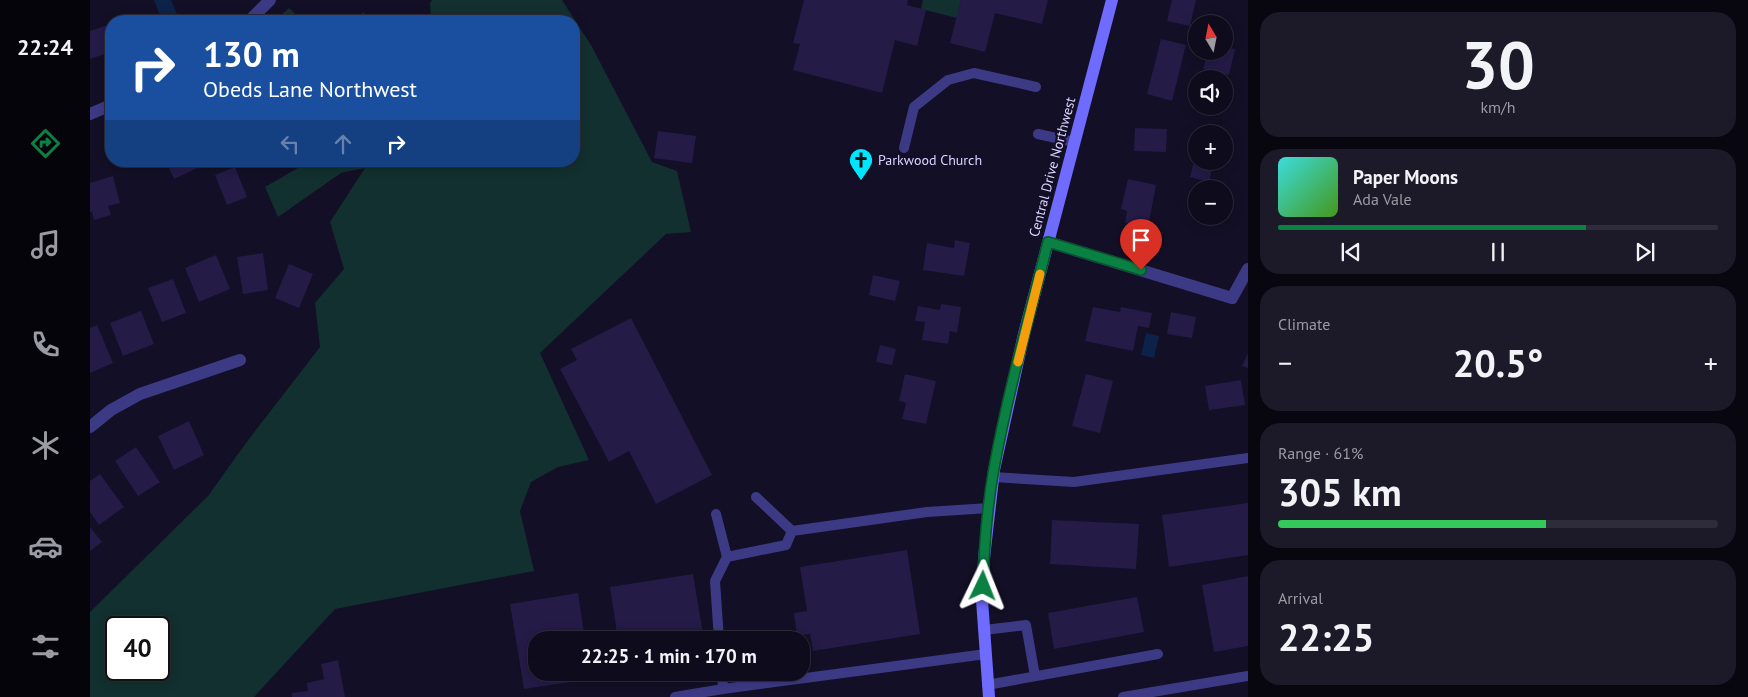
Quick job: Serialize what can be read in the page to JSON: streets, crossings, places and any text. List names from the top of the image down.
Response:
{
  "streets": {
    "street": ["Central Drive Northwest"]
  },
  "places": {
    "church": ["Parkwood Church"]
  },
  "north": "top",
  "page": {
    "tabs": "22:24",
    "tile": [
      ["30", "km/h"],
      "Climate",
      ["Range · 61%", "305 km"],
      ["Arrival", "22:25"]
    ],
    "map_buttons": ["+", "−"],
    "turn": ["130 m", "Obeds Lane Northwest"],
    "song": ["Paper Moons", "Ada Vale"],
    "heat": ["−", "20.5°", "+"],
    "limit": "40",
    "trip": "22:25 · 1 min · 170 m"
  }
}
